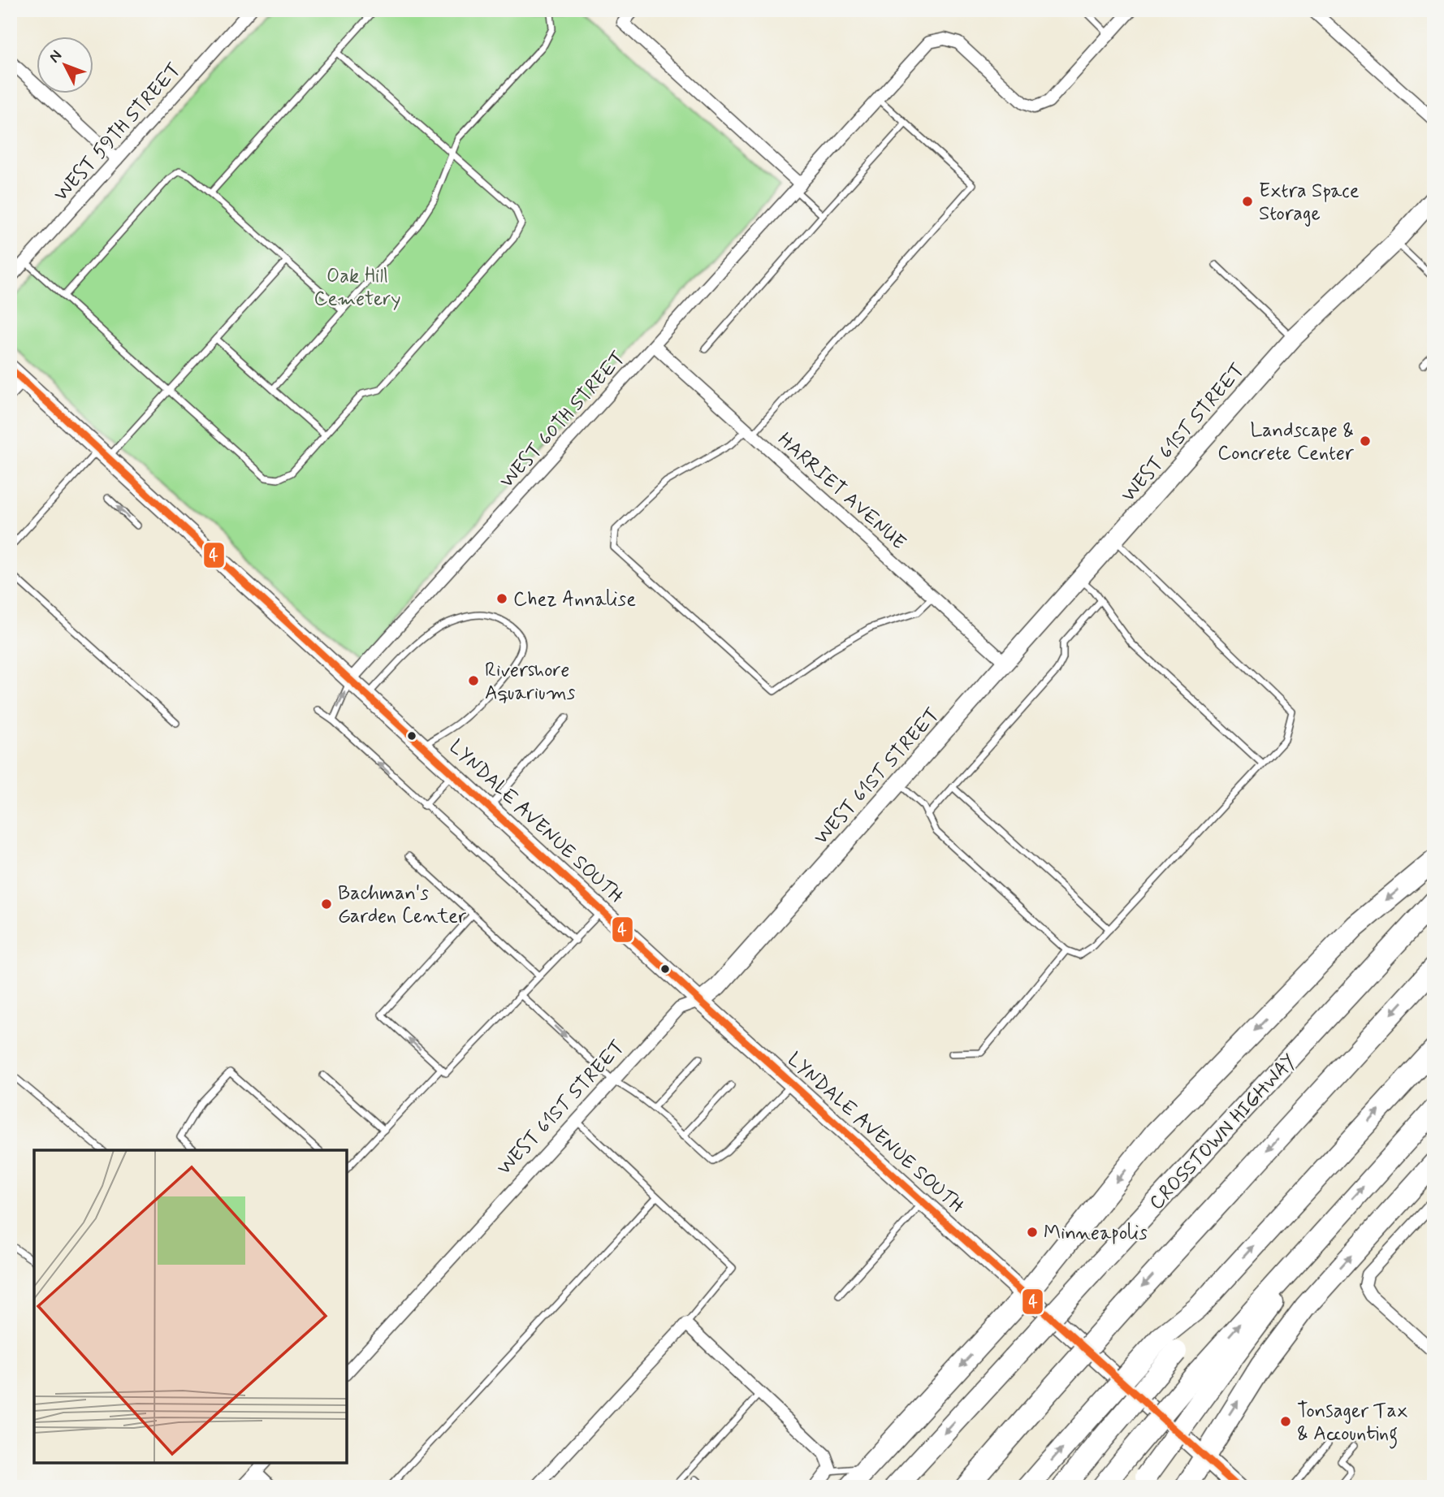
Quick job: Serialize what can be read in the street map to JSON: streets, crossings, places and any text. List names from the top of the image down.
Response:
{
  "streets": {
    "highway": ["CROSSTOWN HIGHWAY"],
    "main road": ["WEST 61ST STREET", "LYNDALE AVENUE SOUTH"],
    "street": ["WEST 59TH STREET", "WEST 60TH STREET", "HARRIET AVENUE"]
  },
  "crossings": [
    ["WEST 60TH STREET", "HARRIET AVENUE"],
    ["WEST 60TH STREET", "LYNDALE AVENUE SOUTH"],
    ["WEST 61ST STREET", "HARRIET AVENUE"],
    ["WEST 61ST STREET", "LYNDALE AVENUE SOUTH"]
  ],
  "parks": ["Oak Hill Cemetery"],
  "places": [
    "Extra Space Storage",
    "Landscape & Concrete Center",
    "Chez Annalise",
    "Rivershore Aquariums",
    "Bachman's Garden Center",
    "Minneapolis",
    "Tonsager Tax & Accounting"
  ],
  "lines": ["transit line 4"],
  "north": "top left"
}
